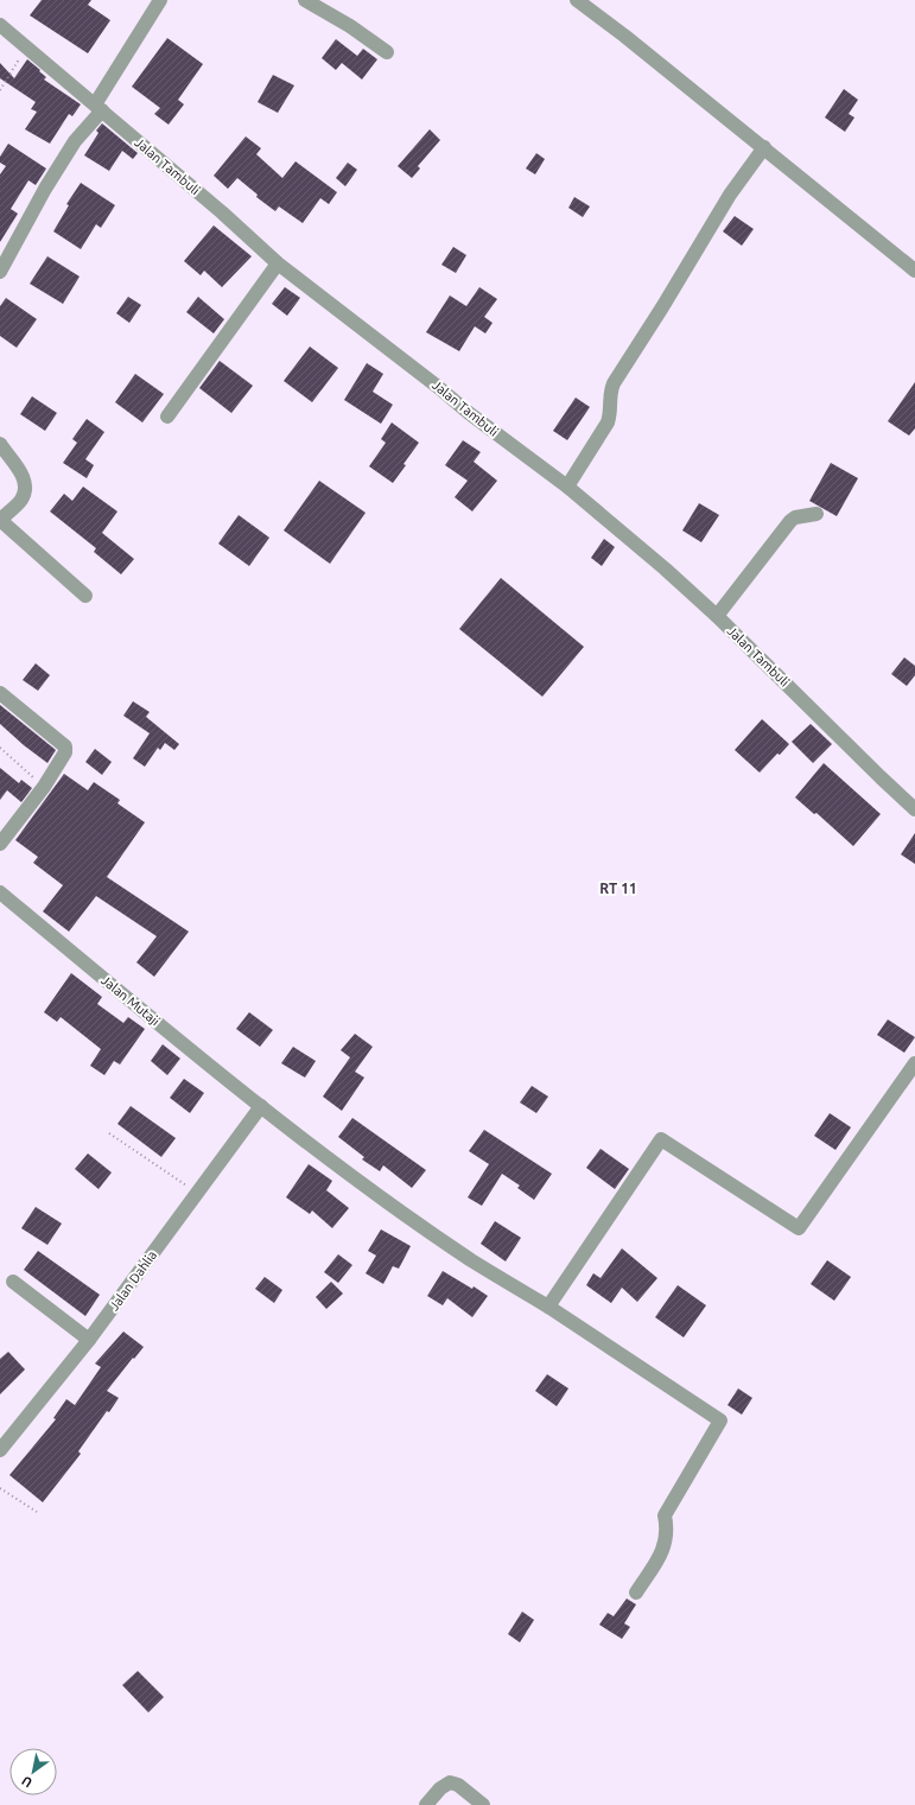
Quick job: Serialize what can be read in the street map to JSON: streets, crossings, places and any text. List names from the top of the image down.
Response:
{
  "streets": {
    "street": ["Jalan Tambuli", "Jalan Mutaji", "Jalan Dahlia"]
  },
  "crossings": [
    ["Jalan Mutaji", "Jalan Dahlia"]
  ],
  "districts": ["RT 11"],
  "north": "bottom left"
}
